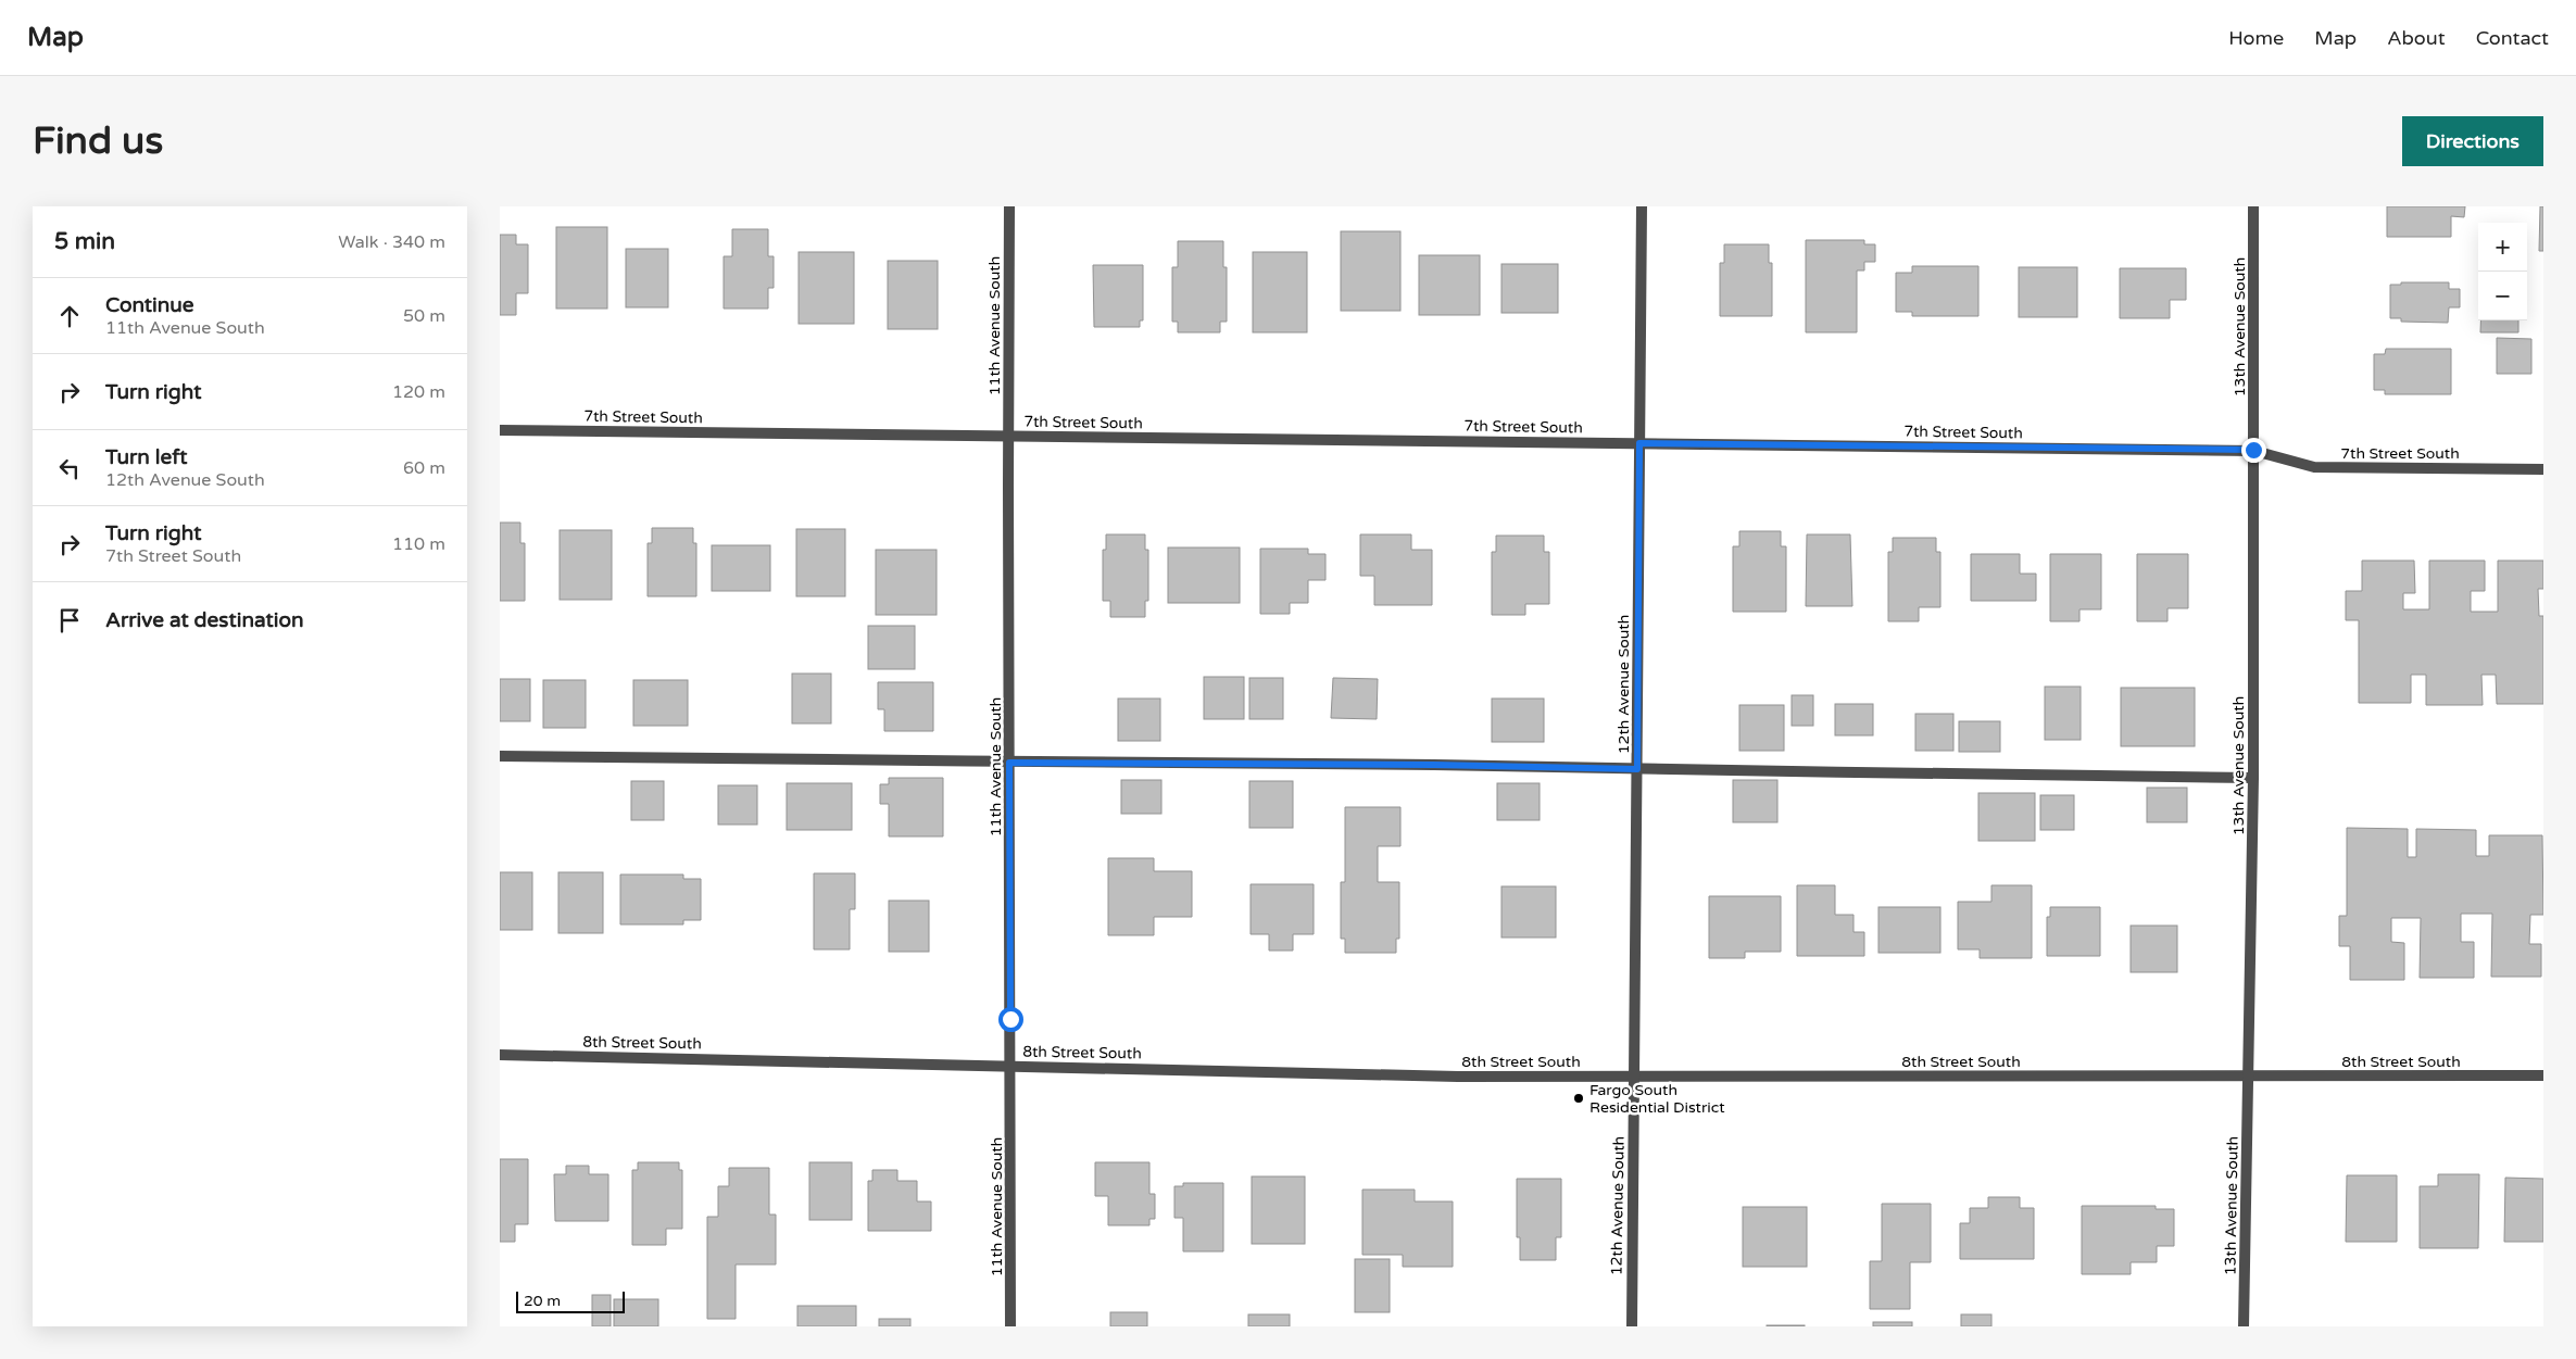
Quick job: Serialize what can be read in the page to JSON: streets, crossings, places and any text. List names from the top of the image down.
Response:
{
  "streets": {
    "street": [
      "11th Avenue South",
      "13th Avenue South",
      "7th Street South",
      "12th Avenue South",
      "8th Street South"
    ]
  },
  "crossings": [
    ["11th Avenue South", "7th Street South"],
    ["11th Avenue South", "8th Street South"],
    ["13th Avenue South", "7th Street South"],
    ["13th Avenue South", "8th Street South"],
    ["7th Street South", "12th Avenue South"],
    ["12th Avenue South", "8th Street South"]
  ],
  "places": ["Fargo South Residential District"],
  "scale_bar": "20 m",
  "page": {
    "header": "Map",
    "nav": [
      "Home",
      "Map",
      "About",
      "Contact"
    ],
    "buttons": "Directions",
    "title": "Find us",
    "heading": ["5 min", "Walk · 340 m"],
    "map_buttons": ["+", "−"],
    "list": [
      ["Continue", "11th Avenue South", "50 m"],
      ["Turn right", "120 m"],
      ["Turn left", "12th Avenue South", "60 m"],
      ["Turn right", "7th Street South", "110 m"],
      "Arrive at destination"
    ],
    "scale": "20 m"
  }
}
